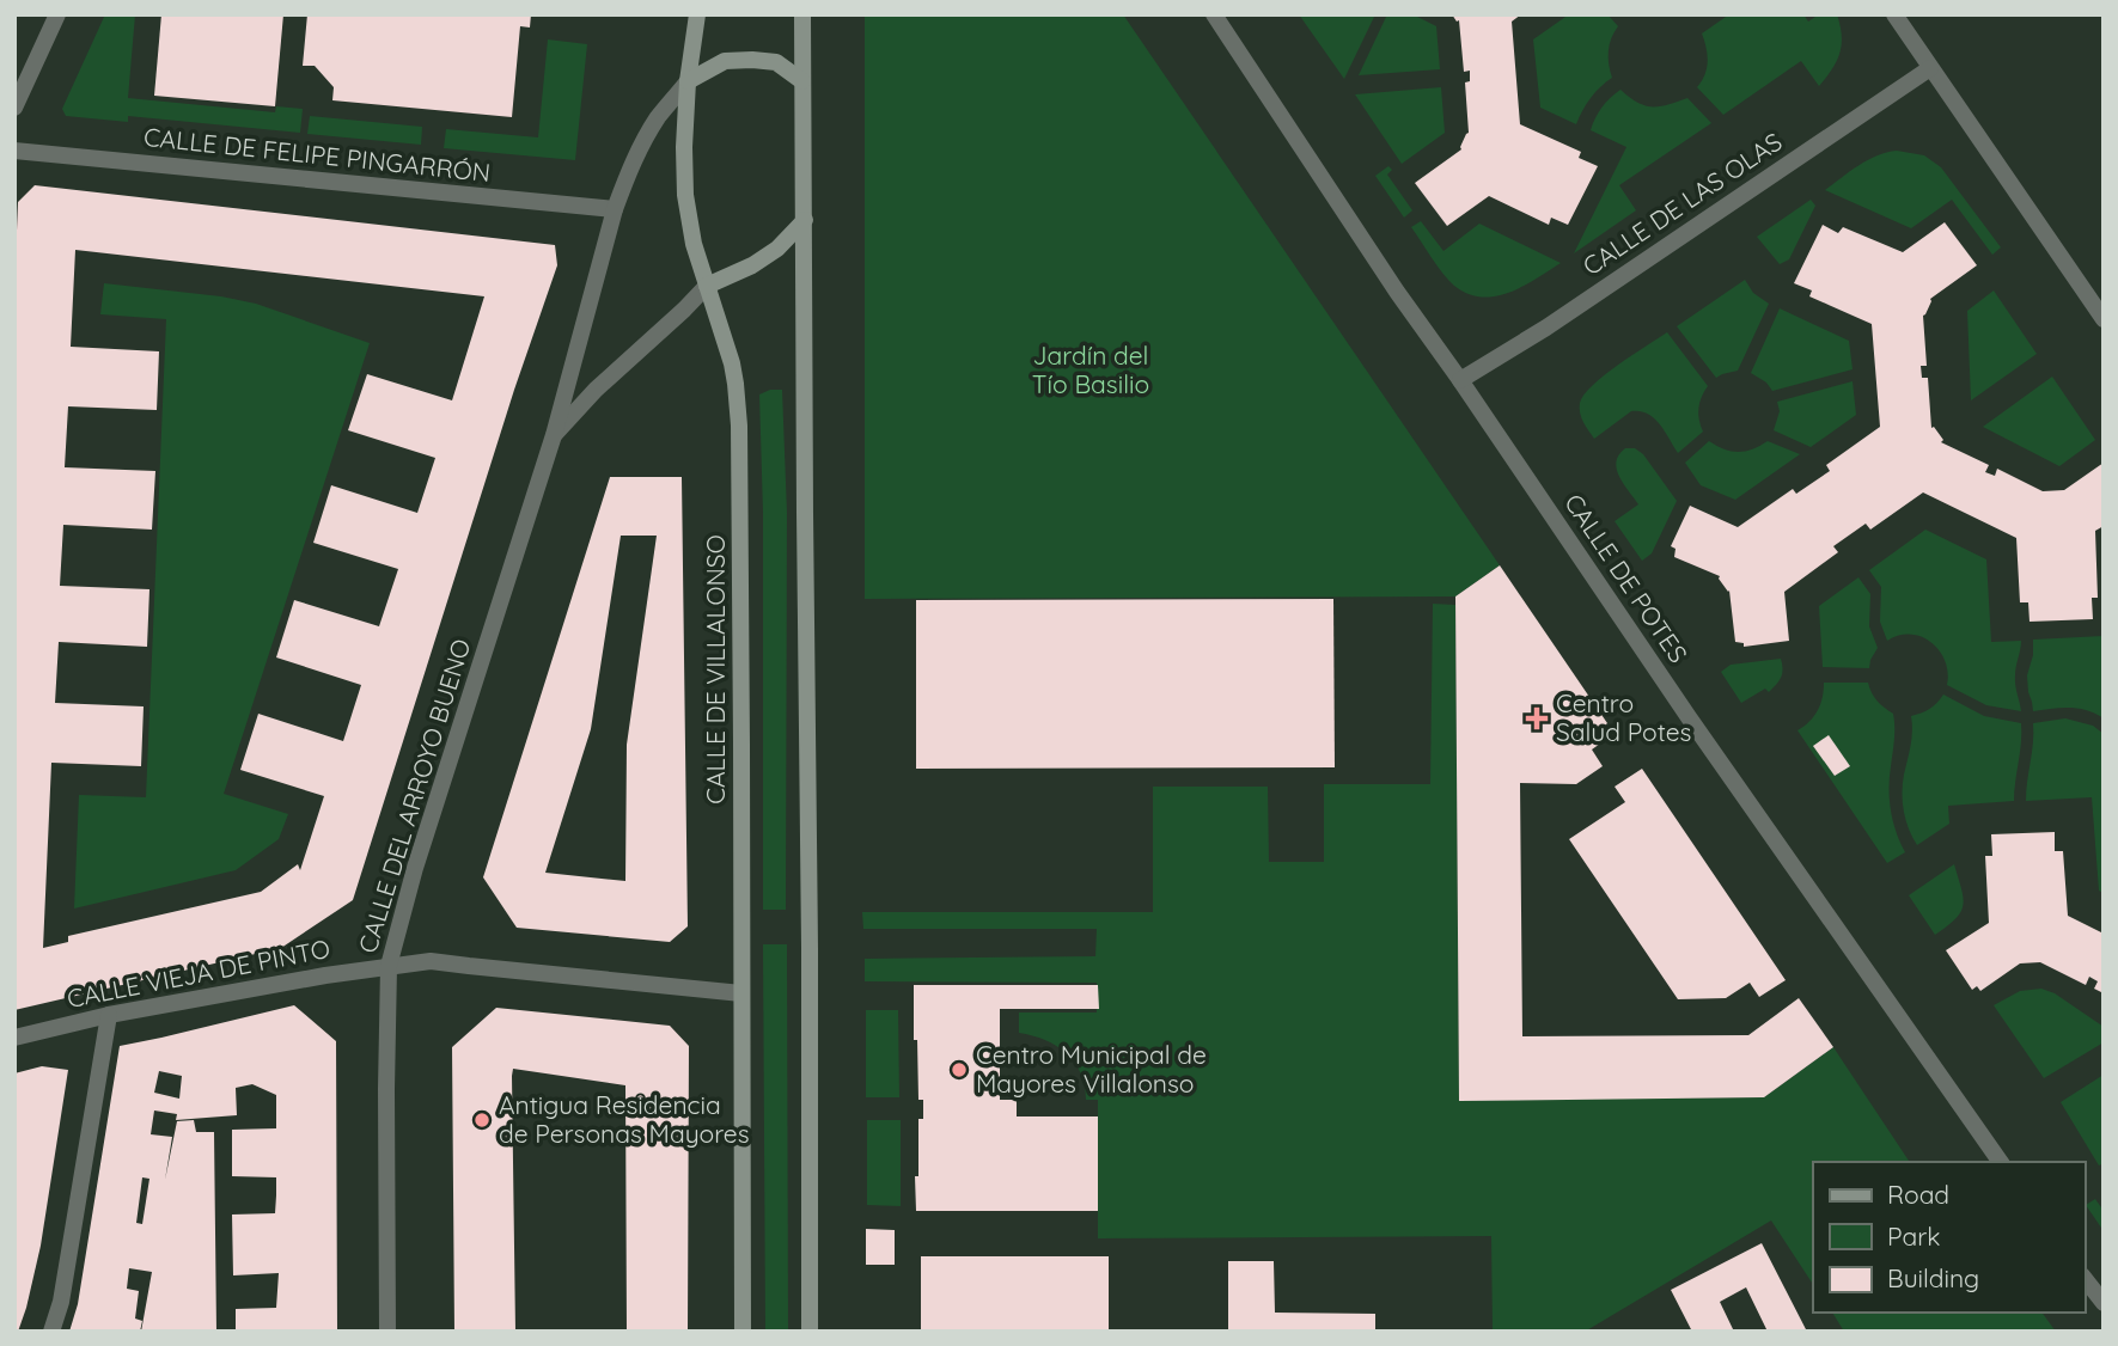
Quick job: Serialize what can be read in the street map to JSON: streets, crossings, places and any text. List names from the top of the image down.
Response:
{
  "streets": {
    "main road": ["CALLE DE VILLALONSO"],
    "street": [
      "CALLE DE FELIPE PINGARRÓN",
      "CALLE DE LAS OLAS",
      "CALLE DE POTES",
      "CALLE DEL ARROYO BUENO",
      "CALLE VIEJA DE PINTO"
    ]
  },
  "crossings": [
    ["CALLE DE FELIPE PINGARRÓN", "CALLE DEL ARROYO BUENO"],
    ["CALLE DE LAS OLAS", "CALLE DE POTES"],
    ["CALLE DE VILLALONSO", "CALLE DEL ARROYO BUENO"],
    ["CALLE DE VILLALONSO", "CALLE VIEJA DE PINTO"],
    ["CALLE DEL ARROYO BUENO", "CALLE VIEJA DE PINTO"]
  ],
  "parks": ["Jardín del Tío Basilio"],
  "places": {
    "health": ["Centro Salud Potes"],
    "other": ["Centro Municipal de Mayores Villalonso", "Antigua Residencia de Personas Mayores"]
  },
  "legend": ["Road", "Park", "Building"]
}
